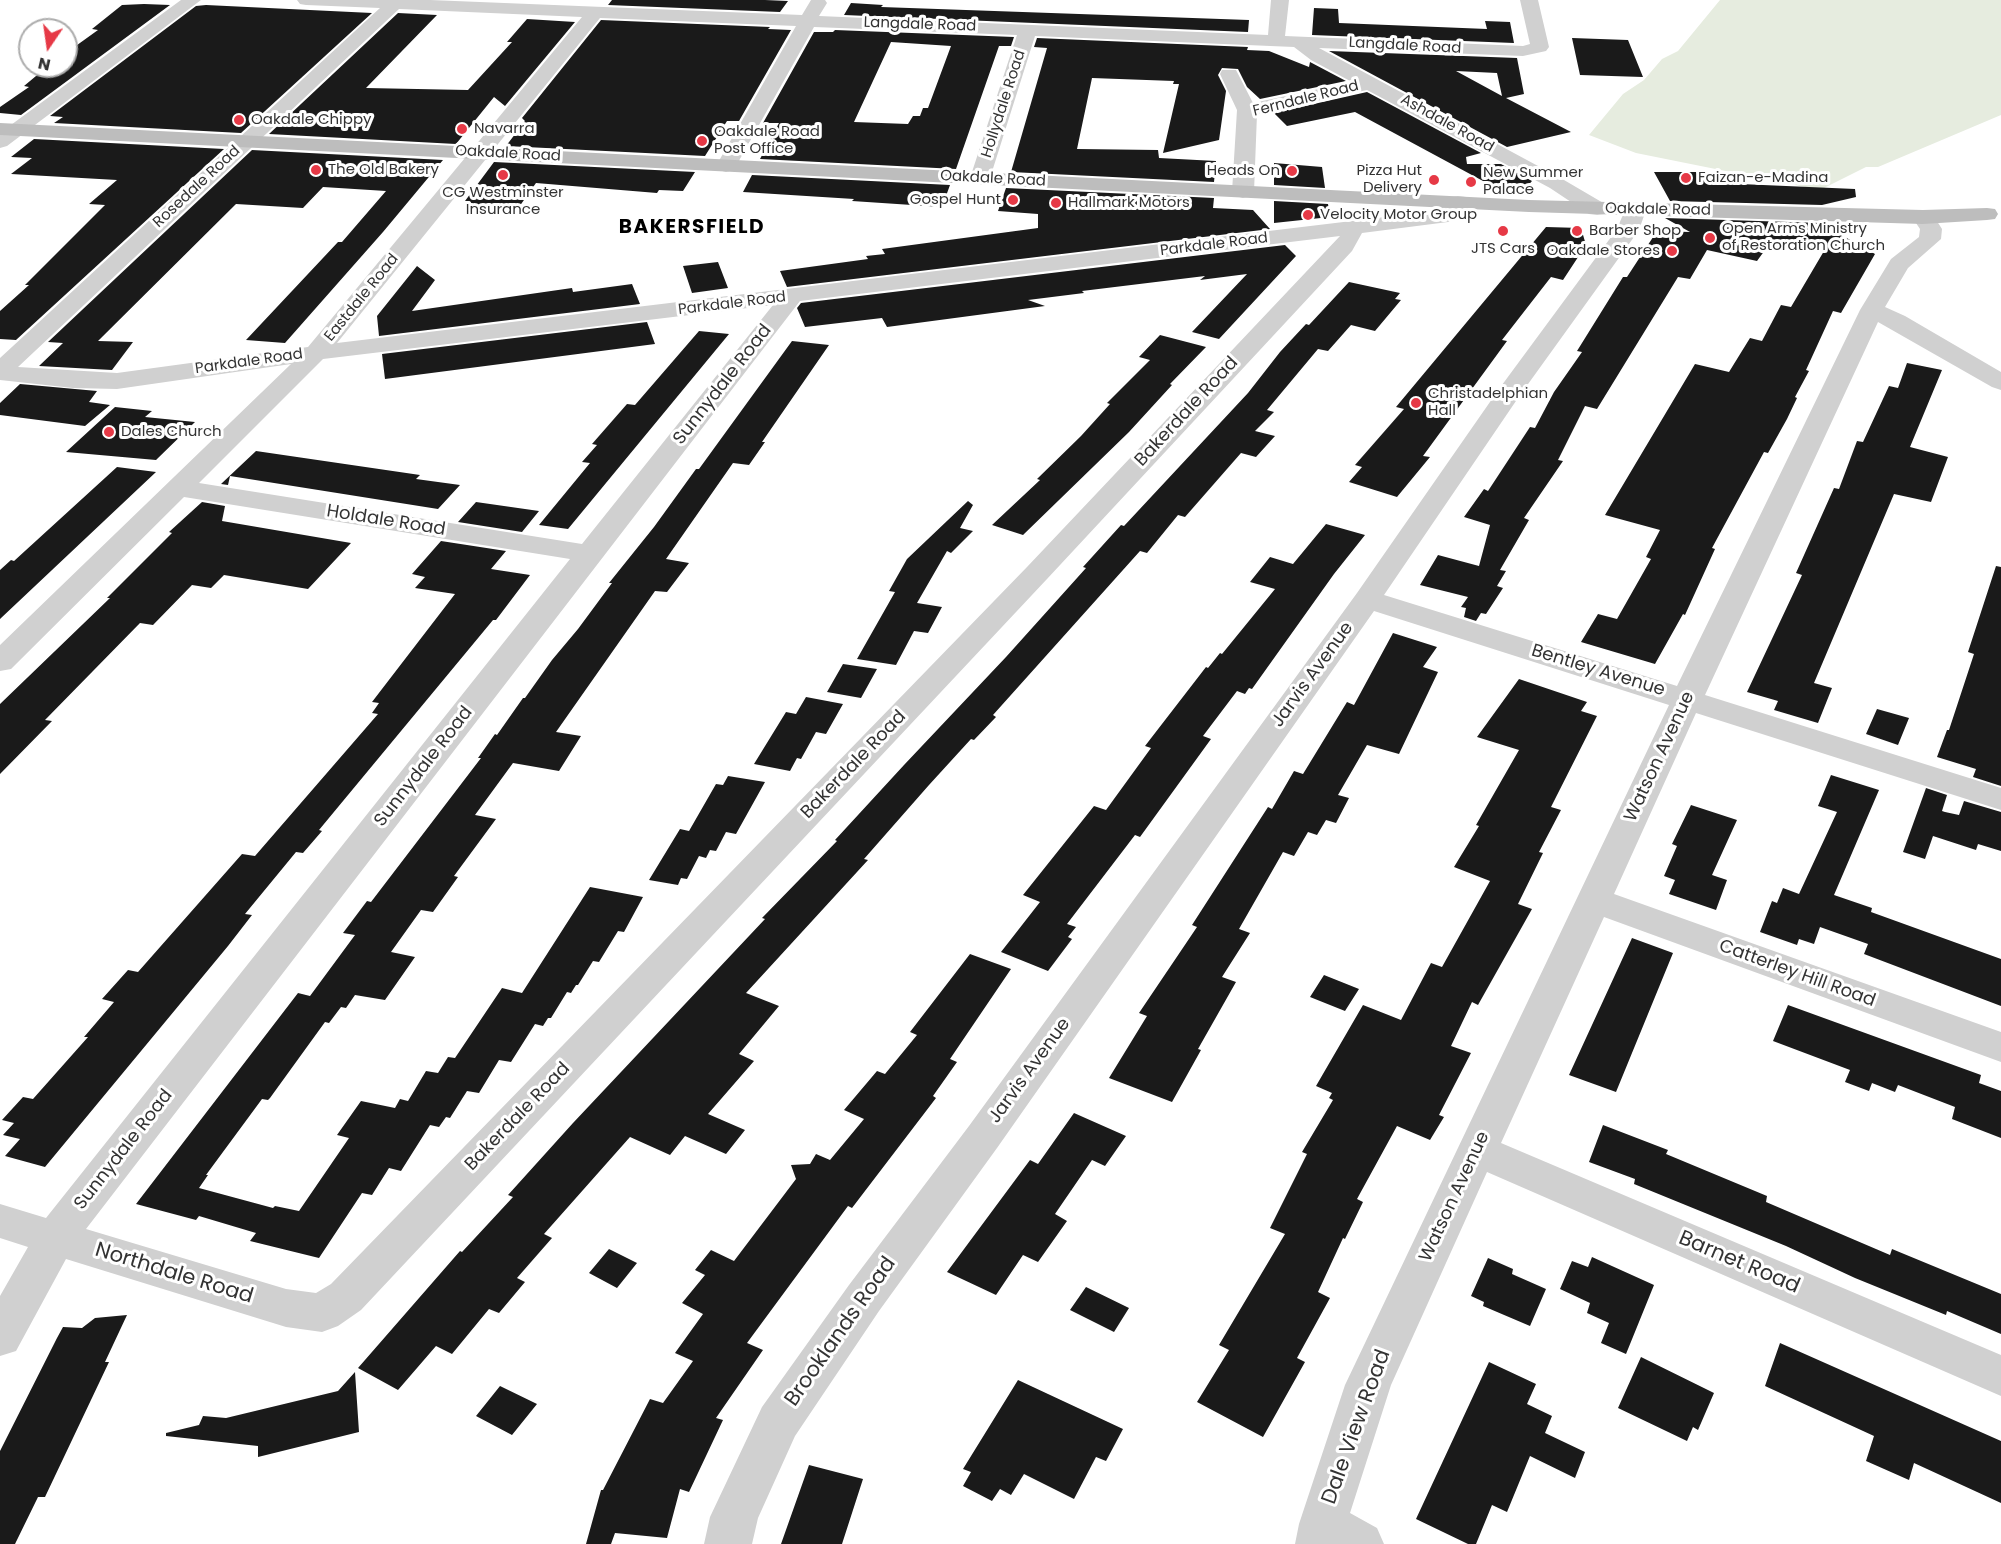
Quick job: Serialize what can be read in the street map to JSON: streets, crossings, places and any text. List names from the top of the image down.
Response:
{
  "streets": {
    "street": [
      "Langdale Road",
      "Ferndale Road",
      "Hollydale Road",
      "Ashdale Road",
      "Oakdale Road",
      "Rosedale Road",
      "Parkdale Road",
      "Eastdale Road",
      "Sunnydale Road",
      "Bakerdale Road",
      "Holdale Road",
      "Bentley Avenue",
      "Jarvis Avenue",
      "Watson Avenue",
      "Catterley Hill Road",
      "Barnet Road",
      "Northdale Road",
      "Brooklands Road",
      "Dale View Road"
    ]
  },
  "crossings": [
    ["Langdale Road", "Hollydale Road"],
    ["Langdale Road", "Ashdale Road"],
    ["Langdale Road", "Rosedale Road"],
    ["Langdale Road", "Eastdale Road"],
    ["Ferndale Road", "Ashdale Road"],
    ["Ferndale Road", "Oakdale Road"],
    ["Hollydale Road", "Oakdale Road"],
    ["Ashdale Road", "Oakdale Road"],
    ["Oakdale Road", "Rosedale Road"],
    ["Oakdale Road", "Parkdale Road"],
    ["Oakdale Road", "Eastdale Road"],
    ["Oakdale Road", "Jarvis Avenue"],
    ["Oakdale Road", "Watson Avenue"],
    ["Rosedale Road", "Parkdale Road"],
    ["Parkdale Road", "Eastdale Road"],
    ["Parkdale Road", "Sunnydale Road"],
    ["Parkdale Road", "Bakerdale Road"],
    ["Eastdale Road", "Holdale Road"],
    ["Sunnydale Road", "Holdale Road"],
    ["Sunnydale Road", "Northdale Road"],
    ["Bakerdale Road", "Northdale Road"],
    ["Bentley Avenue", "Jarvis Avenue"],
    ["Bentley Avenue", "Watson Avenue"],
    ["Jarvis Avenue", "Brooklands Road"],
    ["Watson Avenue", "Catterley Hill Road"],
    ["Watson Avenue", "Barnet Road"],
    ["Watson Avenue", "Dale View Road"]
  ],
  "districts": ["BAKERSFIELD"],
  "places": [
    "Oakdale Chippy",
    "Navarra",
    "Oakdale Road Post Office",
    "The Old Bakery",
    "Heads On",
    "CG Westminster Insurance",
    "Faizan-e-Madina",
    "Pizza Hut Delivery",
    "New Summer Palace",
    "Gospel Hunt",
    "Hallmark Motors",
    "Velocity Motor Group",
    "JTS Cars",
    "Barber Shop",
    "Open Arms Ministry of Restoration Church",
    "Oakdale Stores",
    "Christadelphian Hall",
    "Dales Church"
  ],
  "north": "bottom"
}
